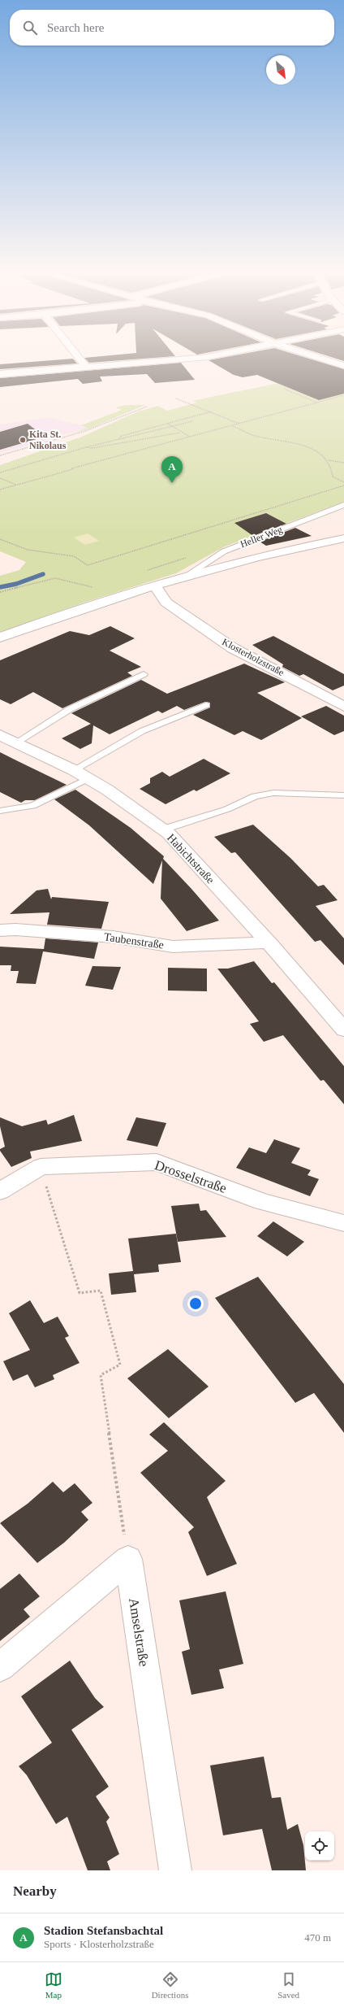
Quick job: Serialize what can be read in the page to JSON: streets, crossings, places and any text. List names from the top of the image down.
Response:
{
  "streets": {
    "street": [
      "Klosterholzstraße",
      "Habichtstraße",
      "Taubenstraße",
      "Drosselstraße",
      "Amselstraße"
    ],
    "lane": ["Heller Weg"]
  },
  "crossings": [
    ["Habichtstraße", "Taubenstraße"]
  ],
  "places": ["Kita St. Nikolaus"],
  "north": "bottom right",
  "page": {
    "search": "Search here",
    "pins": "A",
    "heading": "Nearby",
    "list": [
      {
        "mark": "A",
        "name": "Stadion Stefansbachtal",
        "note": "Sports · Klosterholzstraße",
        "value": "470 m"
      }
    ],
    "nav": ["Map", "Directions", "Saved"]
  }
}
